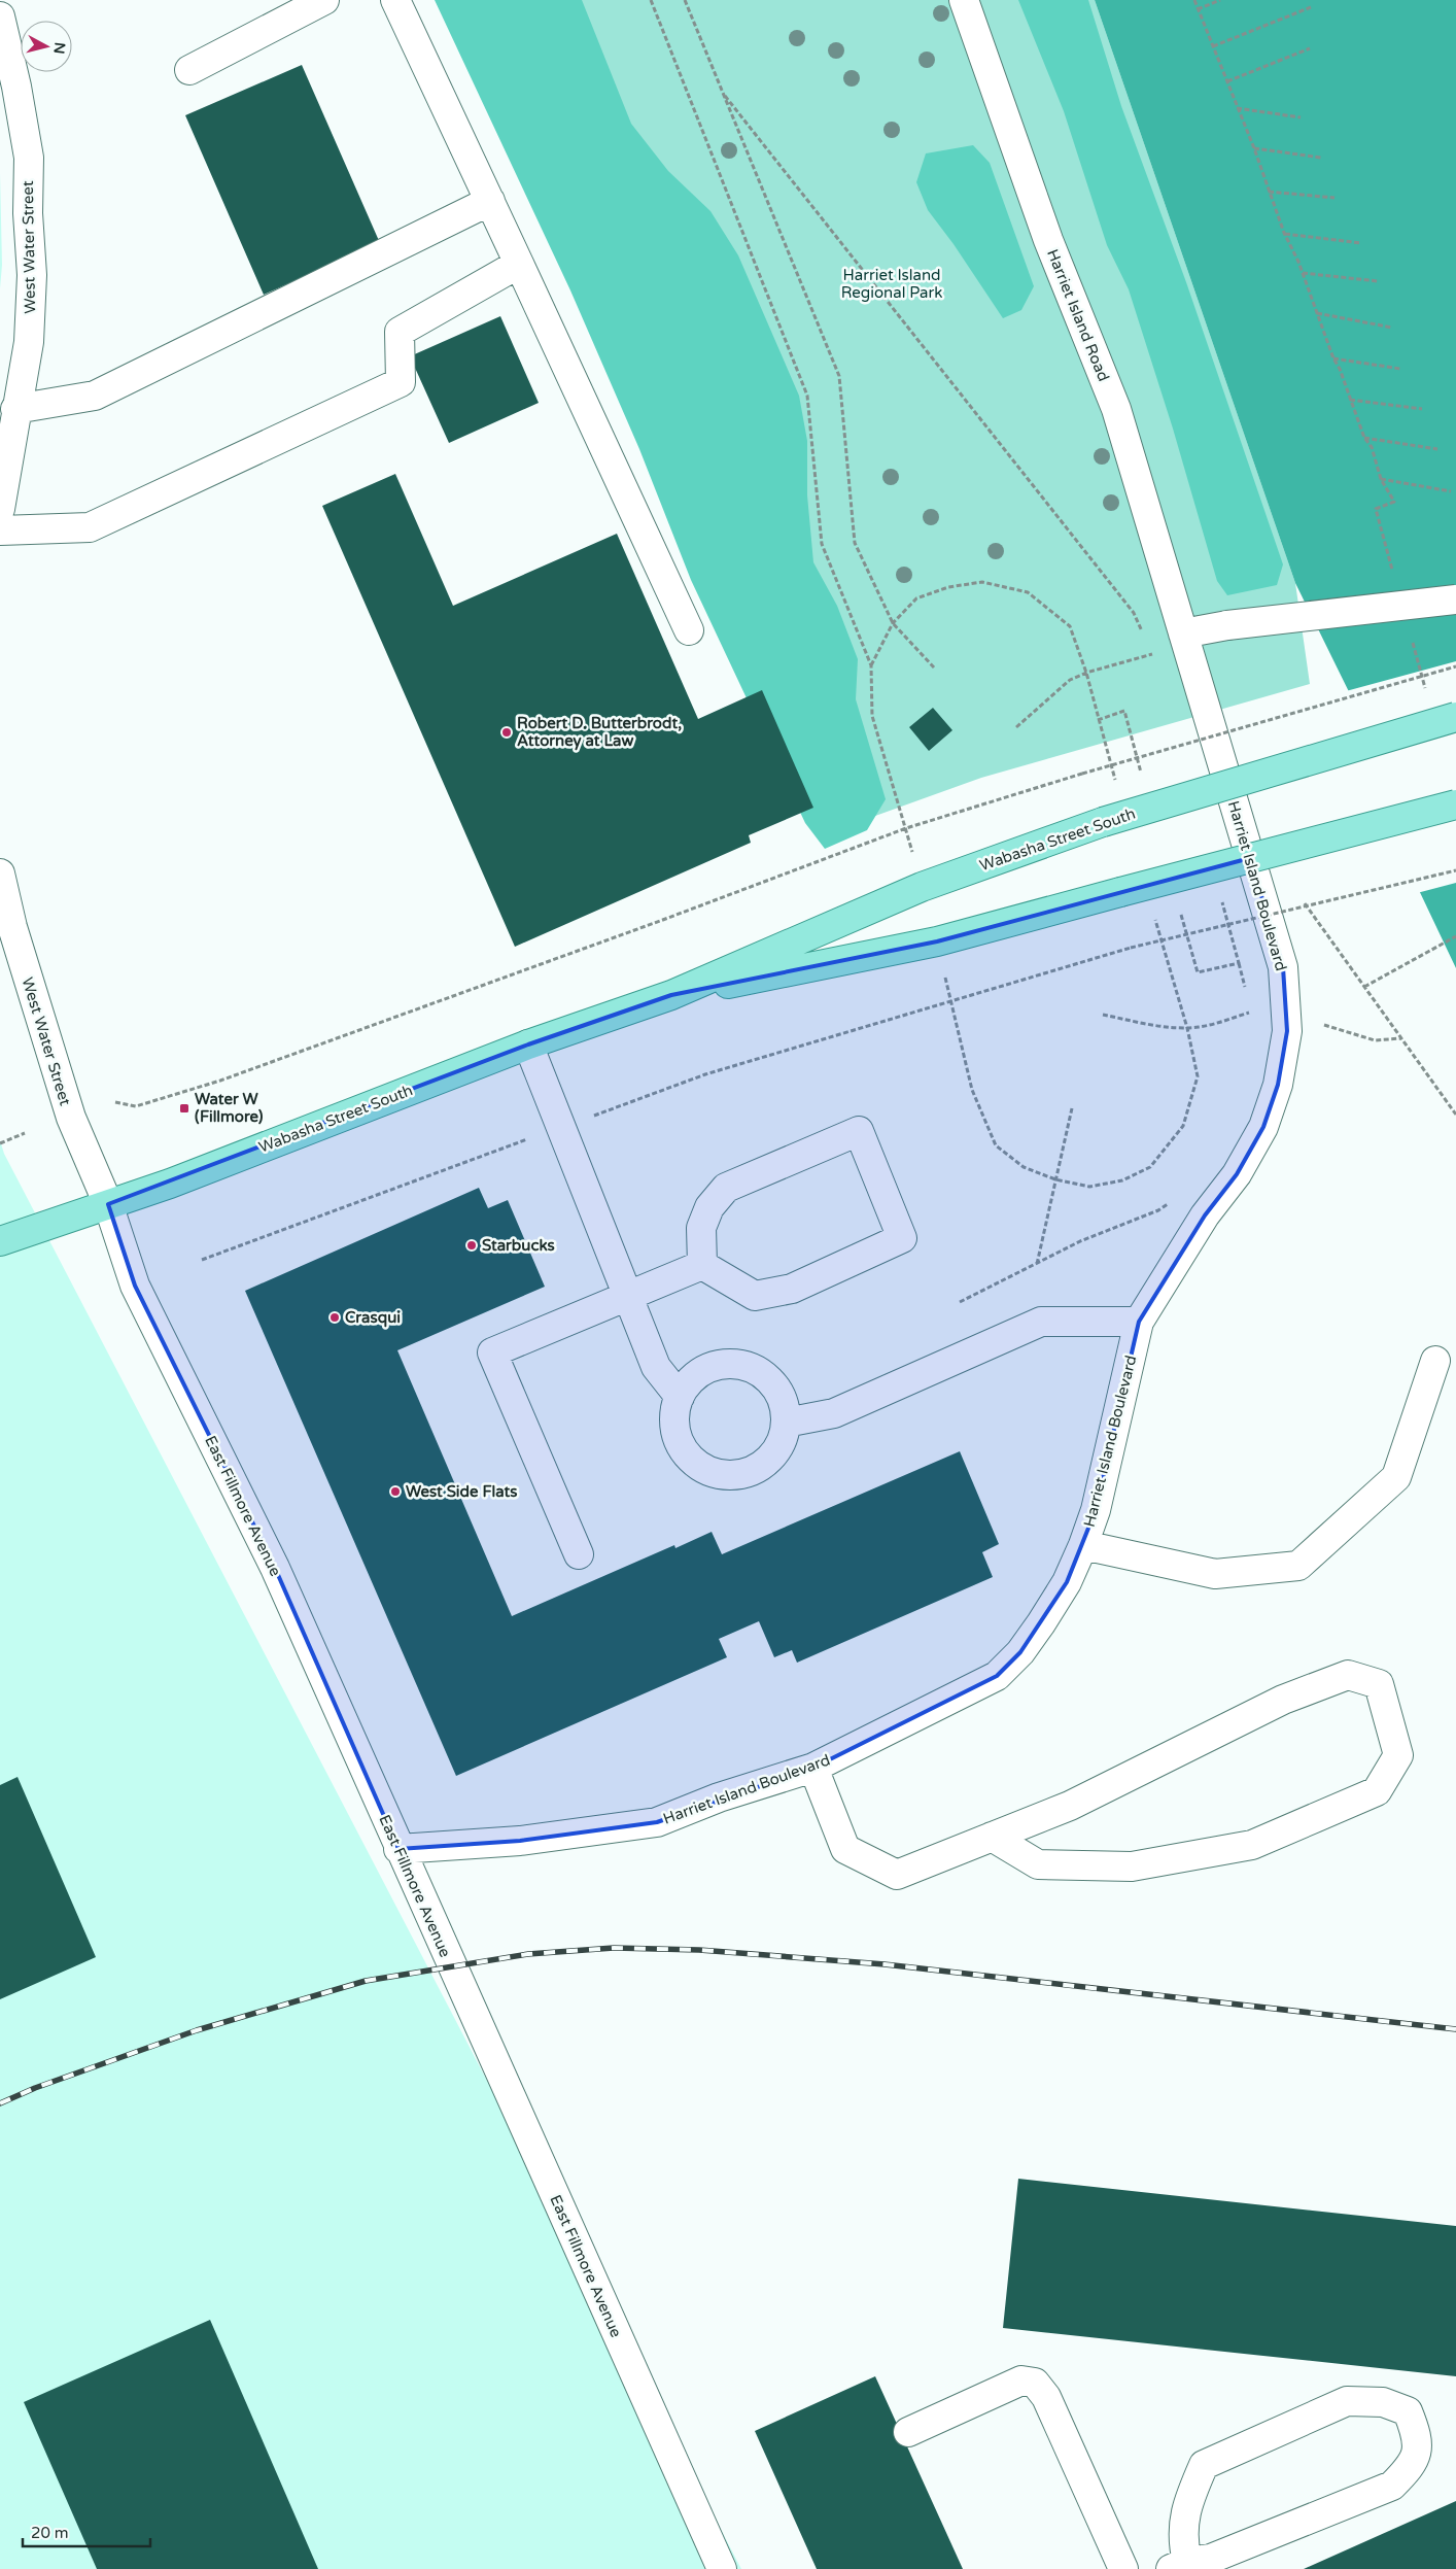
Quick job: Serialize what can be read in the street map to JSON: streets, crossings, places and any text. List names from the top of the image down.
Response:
{
  "streets": {
    "main road": ["Wabasha Street South"],
    "street": [
      "West Water Street",
      "Harriet Island Road",
      "Harriet Island Boulevard",
      "East Fillmore Avenue"
    ]
  },
  "crossings": [
    ["West Water Street", "Wabasha Street South"],
    ["West Water Street", "East Fillmore Avenue"],
    ["Harriet Island Road", "Harriet Island Boulevard"],
    ["Wabasha Street South", "East Fillmore Avenue"],
    ["Harriet Island Boulevard", "East Fillmore Avenue"]
  ],
  "parks": ["Harriet Island Regional Park"],
  "places": {
    "other": [
      "Robert D. Butterbrodt, Attorney at Law",
      "Starbucks",
      "Crasqui",
      "West Side Flats"
    ],
    "transit": ["Water W (Fillmore)"]
  },
  "scale_bar": "20 m",
  "north": "right"
}
